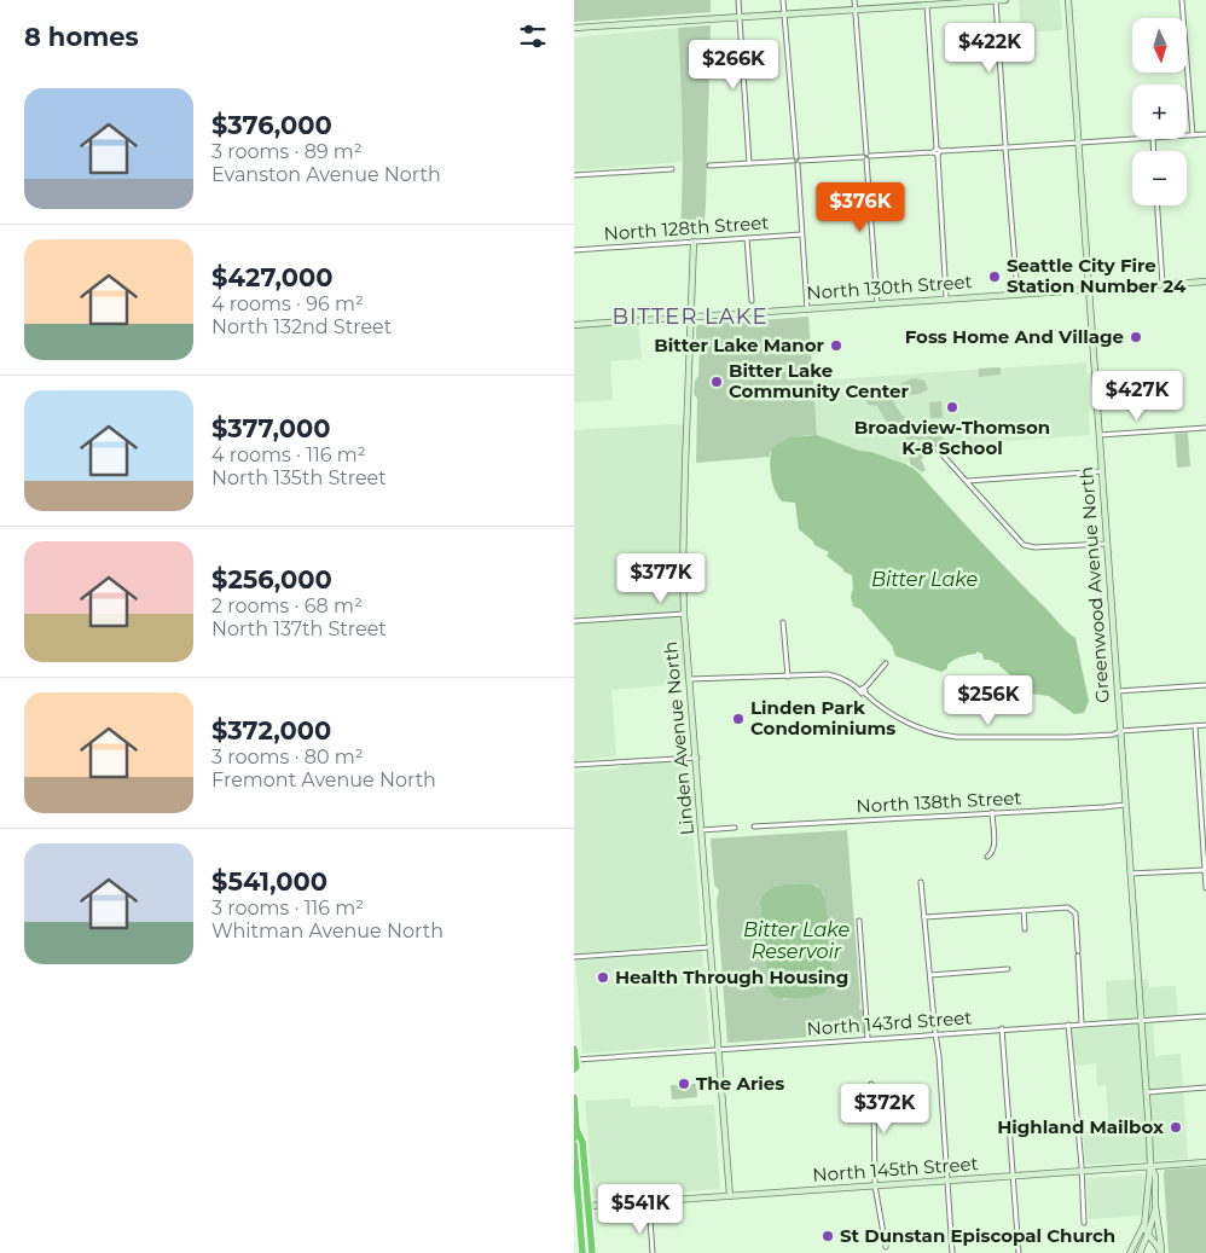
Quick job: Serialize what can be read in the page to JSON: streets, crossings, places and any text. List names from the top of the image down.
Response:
{
  "streets": {
    "main road": [
      "North 130th Street",
      "Greenwood Avenue North",
      "Linden Avenue North",
      "North 145th Street"
    ],
    "street": ["North 128th Street", "North 138th Street", "North 143rd Street"]
  },
  "crossings": [
    ["North 128th Street", "Linden Avenue North"],
    ["North 130th Street", "Greenwood Avenue North"],
    ["North 130th Street", "Linden Avenue North"],
    ["Greenwood Avenue North", "North 138th Street"],
    ["Greenwood Avenue North", "North 143rd Street"],
    ["Greenwood Avenue North", "North 145th Street"],
    ["Linden Avenue North", "North 143rd Street"],
    ["Linden Avenue North", "North 145th Street"]
  ],
  "districts": ["BITTER LAKE"],
  "water": ["Bitter Lake", "Bitter Lake Reservoir"],
  "places": [
    "Seattle City Fire Station Number 24",
    "Foss Home And Village",
    "Bitter Lake Manor",
    "Bitter Lake Community Center",
    "Broadview-Thomson K-8 School",
    "Linden Park Condominiums",
    "Health Through Housing",
    "The Aries",
    "Highland Mailbox",
    "St Dunstan Episcopal Church"
  ],
  "north": "bottom",
  "page": {
    "heading": "8 homes",
    "map_buttons": ["+", "−"],
    "price": [
      "$422K",
      "$266K",
      "$376K",
      "$427K",
      "$377K",
      "$256K",
      "$372K",
      "$541K"
    ],
    "list": [
      {
        "name": "$376,000",
        "note": "3 rooms · 89 m² · Evanston Avenue North"
      },
      {
        "name": "$427,000",
        "note": "4 rooms · 96 m² · North 132nd Street"
      },
      {
        "name": "$377,000",
        "note": "4 rooms · 116 m² · North 135th Street"
      },
      {
        "name": "$256,000",
        "note": "2 rooms · 68 m² · North 137th Street"
      },
      {
        "name": "$372,000",
        "note": "3 rooms · 80 m² · Fremont Avenue North"
      },
      {
        "name": "$541,000",
        "note": "3 rooms · 116 m² · Whitman Avenue North"
      }
    ]
  }
}
